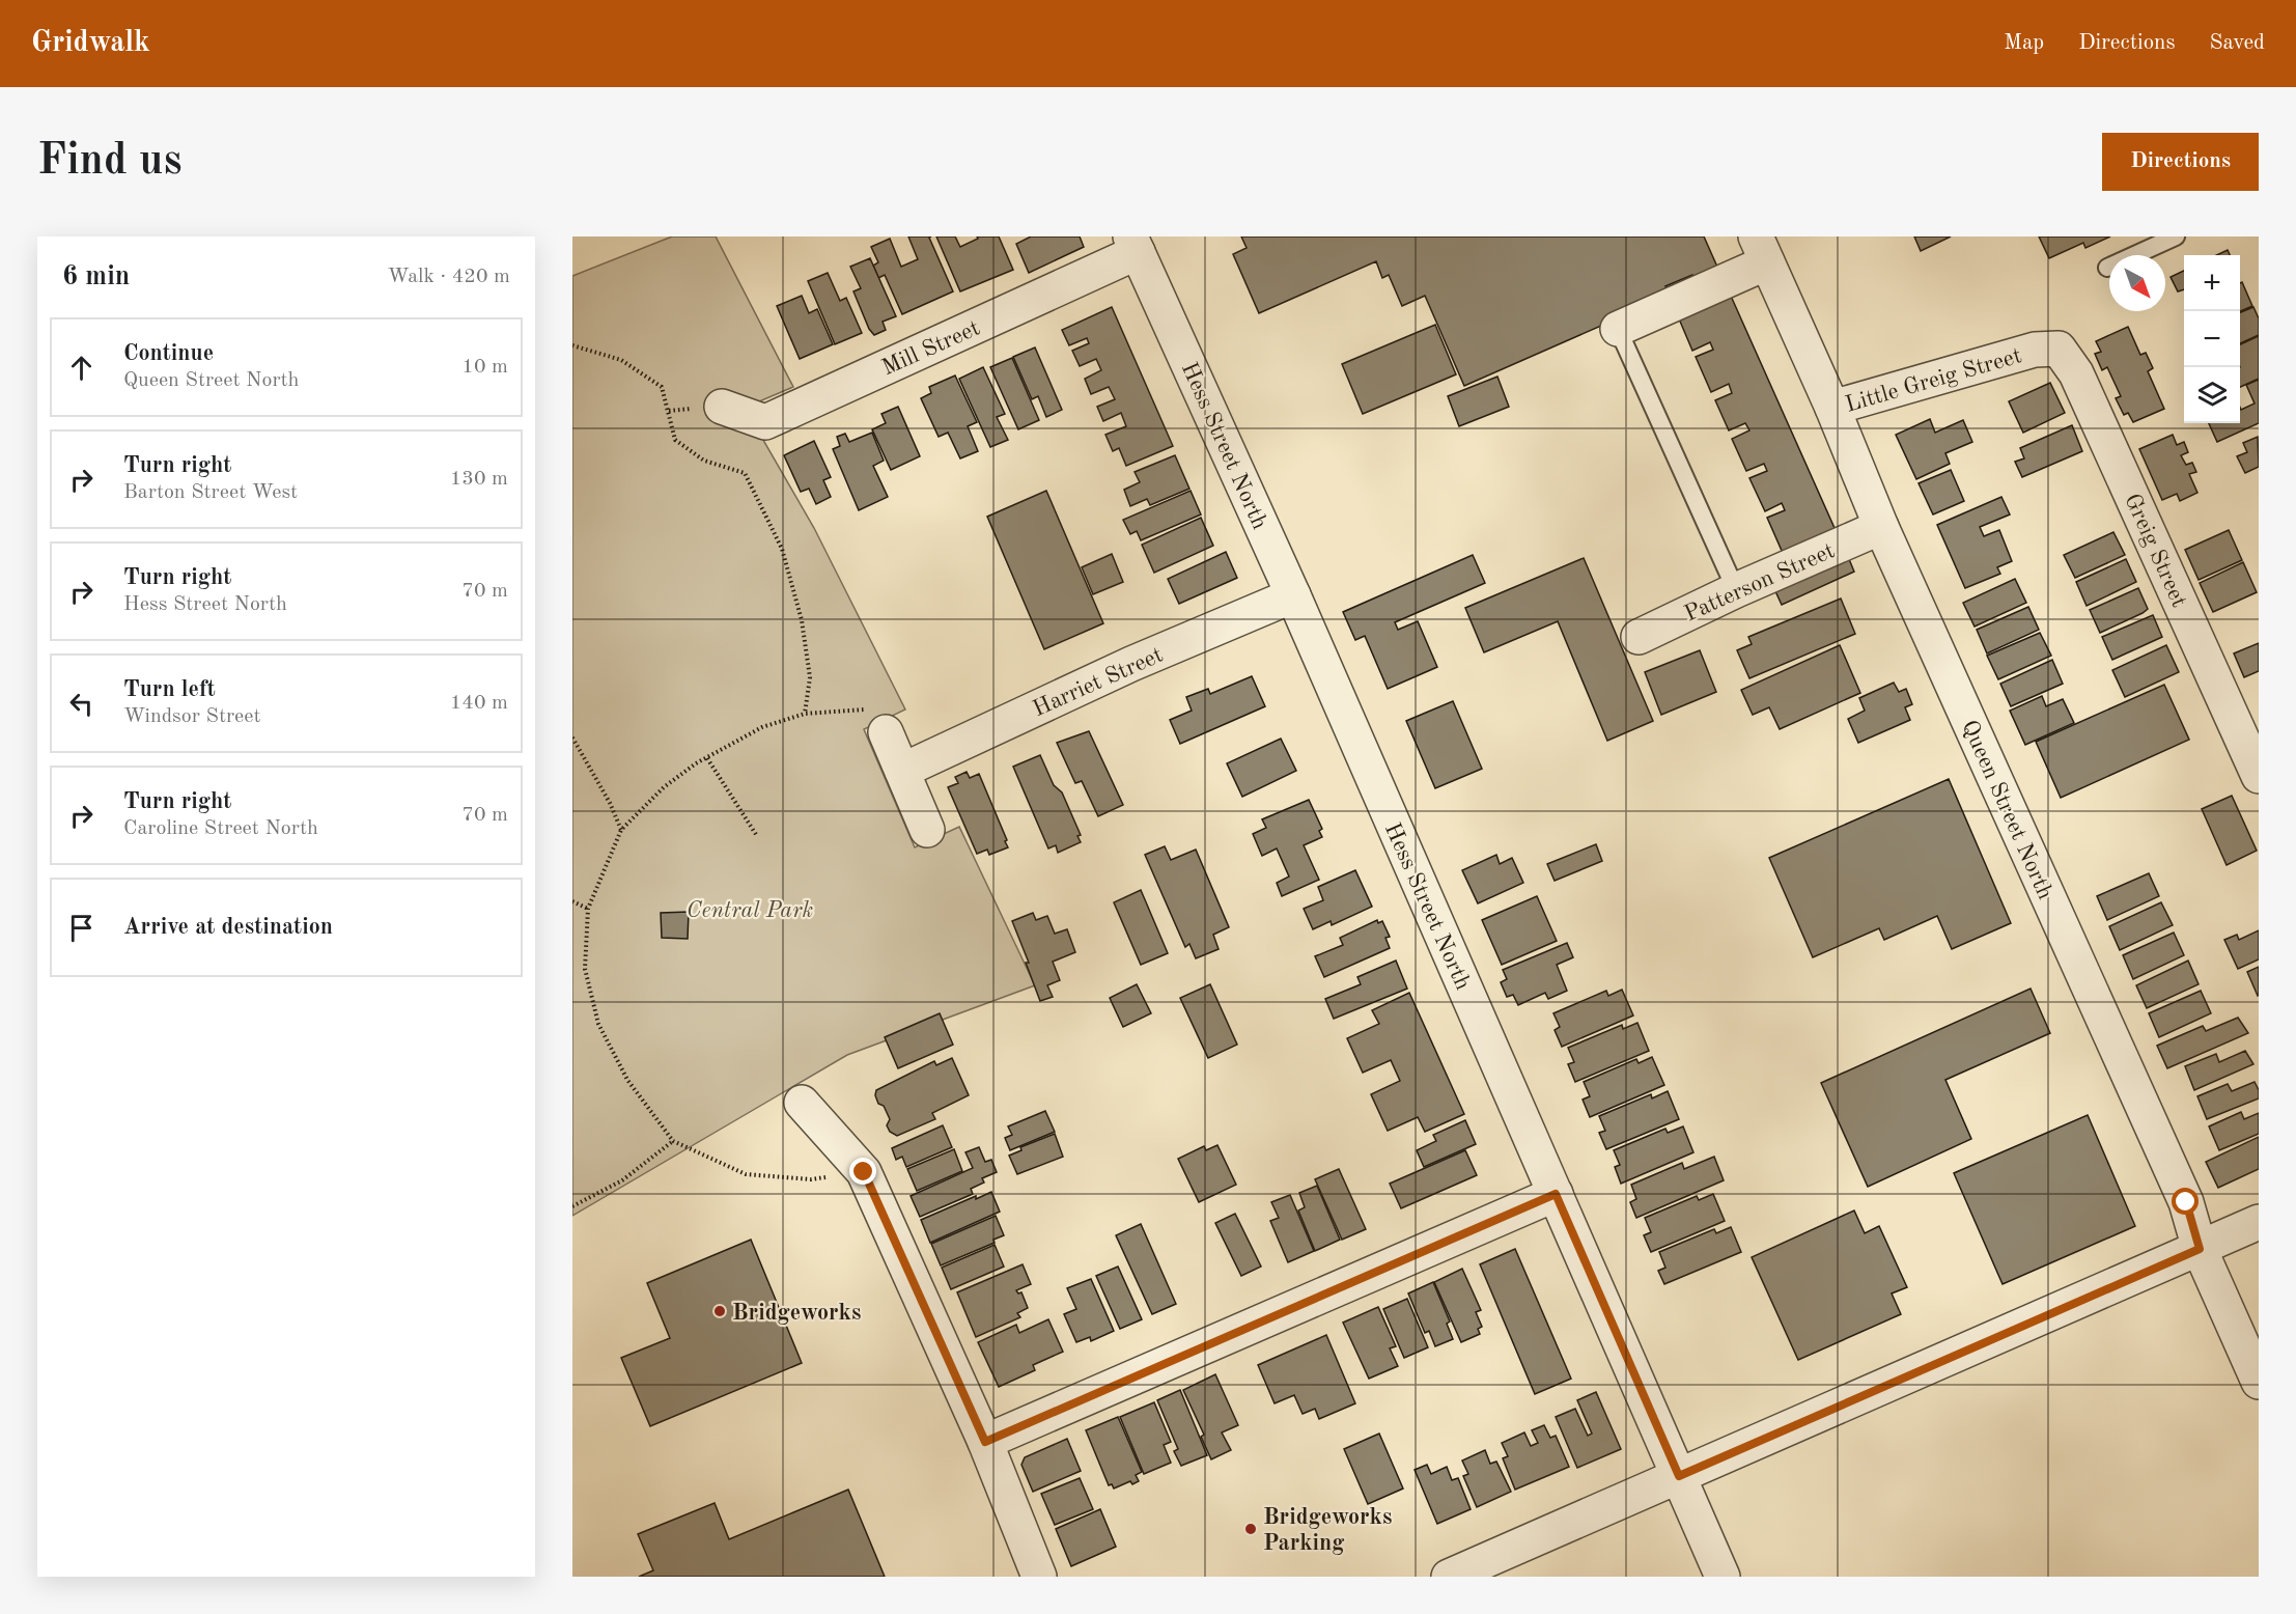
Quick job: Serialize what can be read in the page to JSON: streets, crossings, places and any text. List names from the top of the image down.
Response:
{
  "streets": {
    "street": [
      "Mill Street",
      "Little Greig Street",
      "Hess Street North",
      "Greig Street",
      "Patterson Street",
      "Harriet Street",
      "Queen Street North"
    ]
  },
  "crossings": [
    ["Mill Street", "Hess Street North"],
    ["Little Greig Street", "Greig Street"],
    ["Little Greig Street", "Queen Street North"],
    ["Hess Street North", "Harriet Street"],
    ["Patterson Street", "Queen Street North"]
  ],
  "parks": ["Central Park"],
  "places": ["Bridgeworks", "Bridgeworks Parking"],
  "north": "bottom right",
  "page": {
    "header": "Gridwalk",
    "nav": ["Map", "Directions", "Saved"],
    "buttons": "Directions",
    "title": "Find us",
    "heading": ["6 min", "Walk · 420 m"],
    "map_buttons": ["+", "−"],
    "list": [
      ["Continue", "Queen Street North", "10 m"],
      ["Turn right", "Barton Street West", "130 m"],
      ["Turn right", "Hess Street North", "70 m"],
      ["Turn left", "Windsor Street", "140 m"],
      ["Turn right", "Caroline Street North", "70 m"],
      "Arrive at destination"
    ]
  }
}
